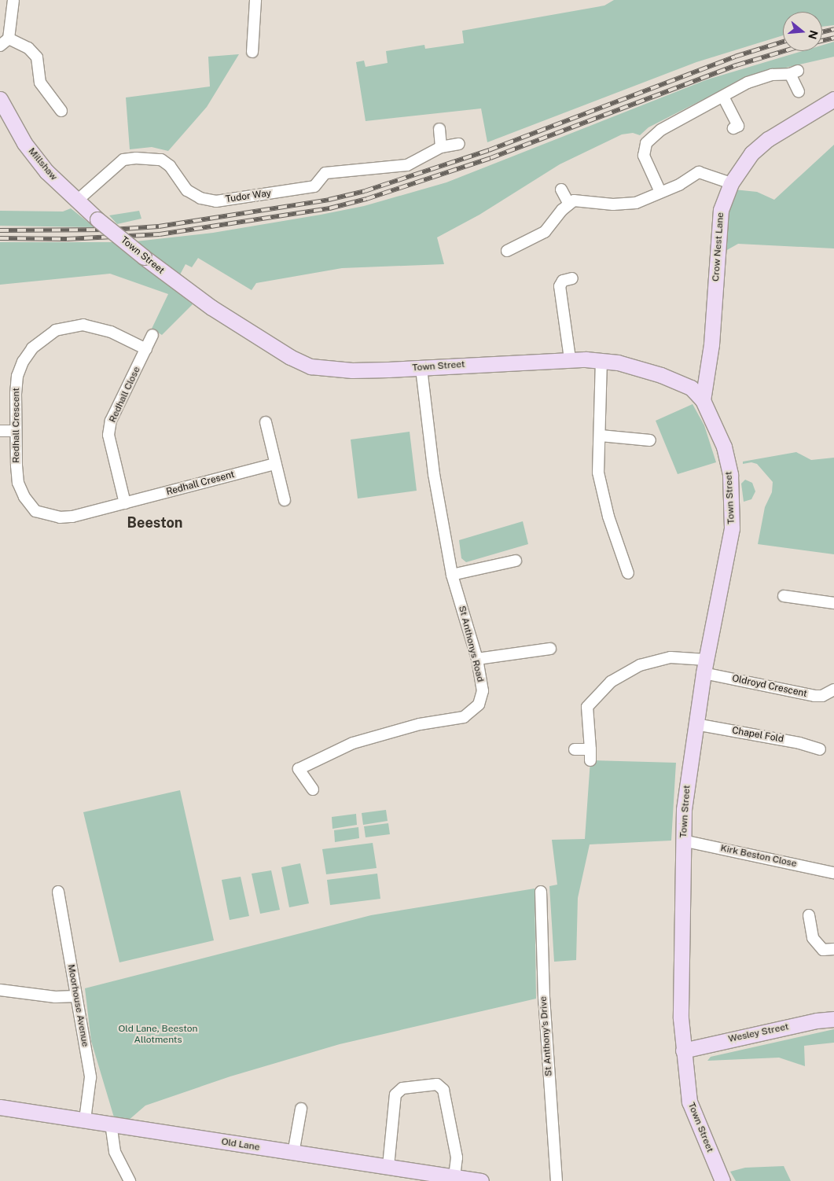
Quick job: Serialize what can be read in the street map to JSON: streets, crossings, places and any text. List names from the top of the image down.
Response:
{
  "streets": {
    "street": [
      "Millshaw",
      "Tudor Way",
      "Crow Nest Lane",
      "Town Street",
      "Redhall Close",
      "Redhall Crescent",
      "Redhall Cresent",
      "St Anthonys Road",
      "Oldroyd Crescent",
      "Chapel Fold",
      "Kirk Beston Close",
      "Moorhouse Avenue",
      "Wesley Street",
      "St Anthony's Drive",
      "Old Lane"
    ]
  },
  "crossings": [
    ["Millshaw", "Tudor Way"],
    ["Millshaw", "Town Street"],
    ["Crow Nest Lane", "Town Street"],
    ["Town Street", "St Anthonys Road"],
    ["Town Street", "Oldroyd Crescent"],
    ["Town Street", "Chapel Fold"],
    ["Town Street", "Kirk Beston Close"],
    ["Town Street", "Wesley Street"],
    ["Redhall Close", "Redhall Crescent"],
    ["Redhall Close", "Redhall Cresent"],
    ["Redhall Crescent", "Redhall Cresent"],
    ["Moorhouse Avenue", "Old Lane"]
  ],
  "districts": ["Beeston"],
  "parks": ["Old Lane, Beeston Allotments"],
  "north": "right"
}
